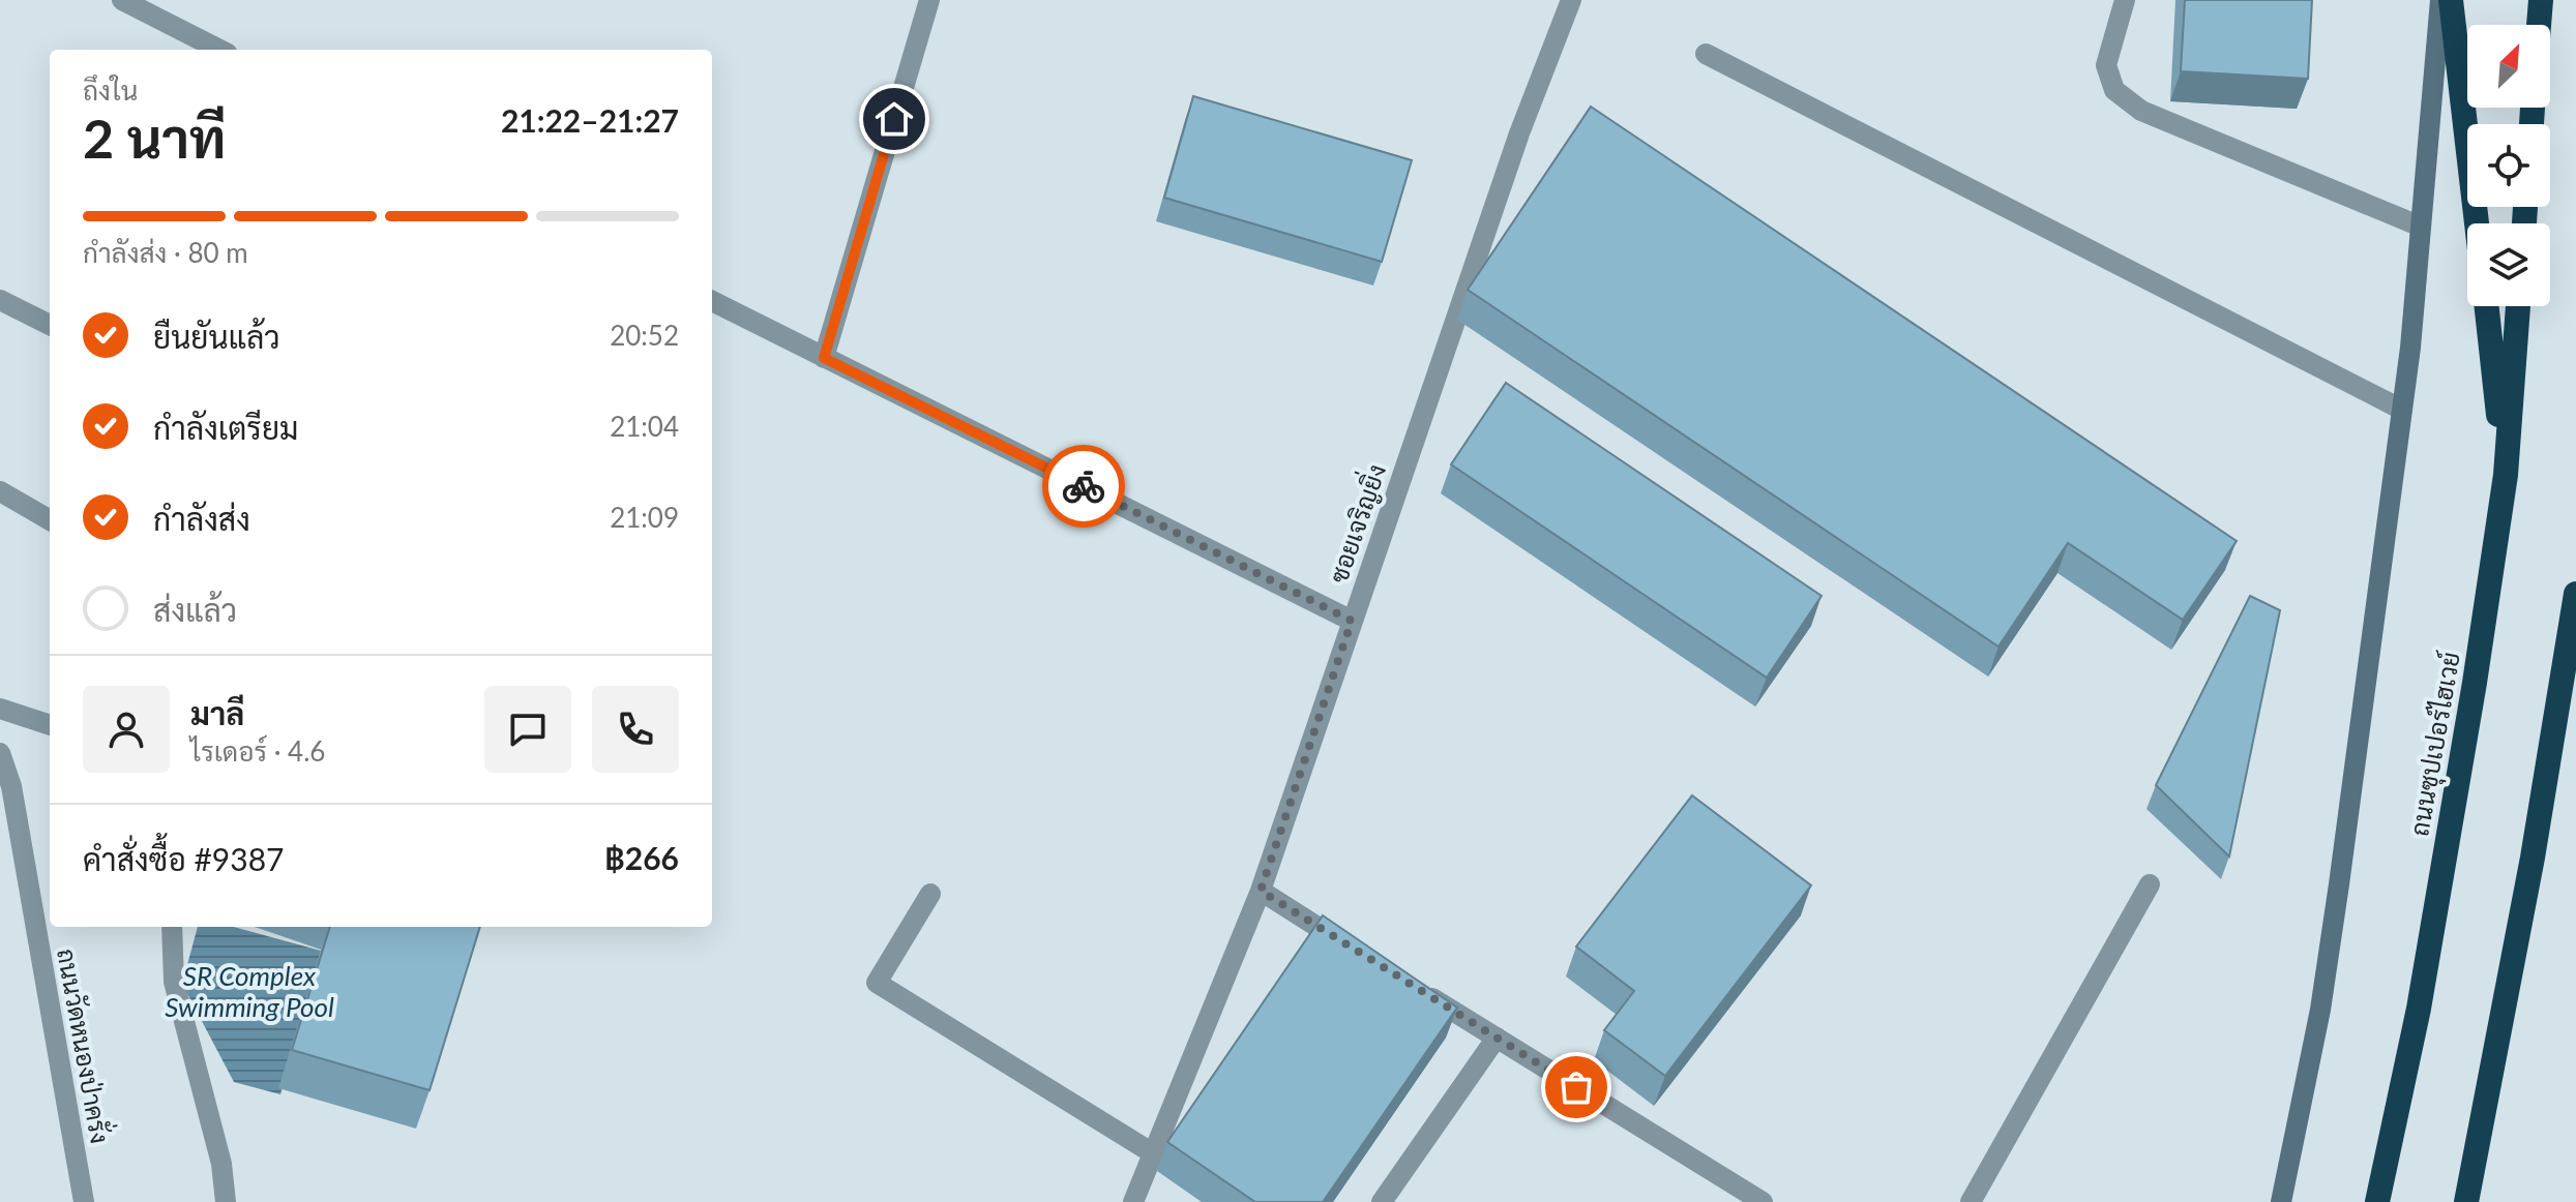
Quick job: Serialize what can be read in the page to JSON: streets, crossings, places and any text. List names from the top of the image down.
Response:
{
  "streets": {
    "highway": ["ถนนซุปเปอร์ไฮเวย์"],
    "street": ["ซอยเจริญยิ่ง", "ถนนวัดหนองป่าครั่ง"]
  },
  "water": ["SR Complex Swimming Pool"],
  "north": "top right",
  "page": {
    "heading": ["2 นาที", "ถึงใน", "21:22–21:27"],
    "panel": [
      "มาลี",
      "ไรเดอร์ · 4.6",
      "คำสั่งซื้อ #9387",
      "฿266"
    ],
    "bar": "กำลังส่ง · 80 m",
    "list": [
      ["ยืนยันแล้ว", "20:52"],
      ["กำลังเตรียม", "21:04"],
      ["กำลังส่ง", "21:09"],
      "ส่งแล้ว"
    ]
  }
}
